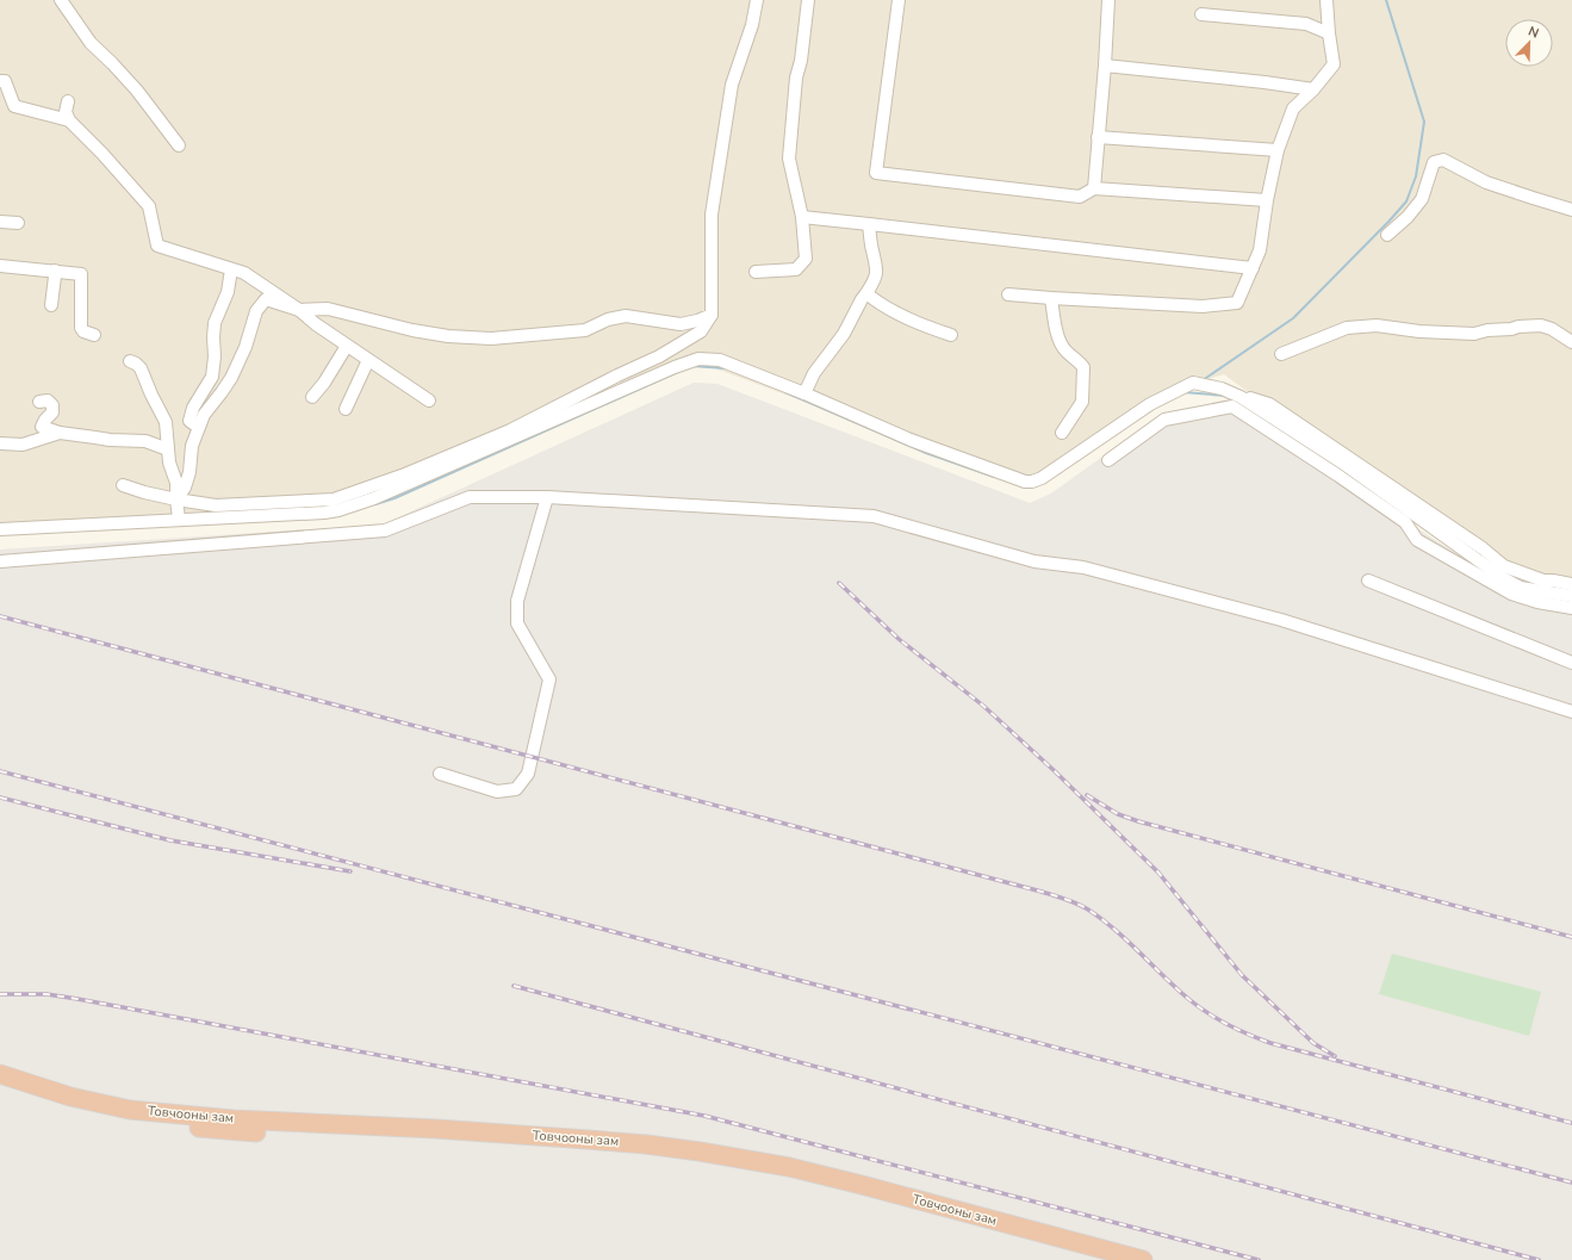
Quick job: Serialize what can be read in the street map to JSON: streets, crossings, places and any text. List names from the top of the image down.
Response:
{
  "streets": {
    "highway": ["Товчооны зам"]
  },
  "north": "top right"
}
